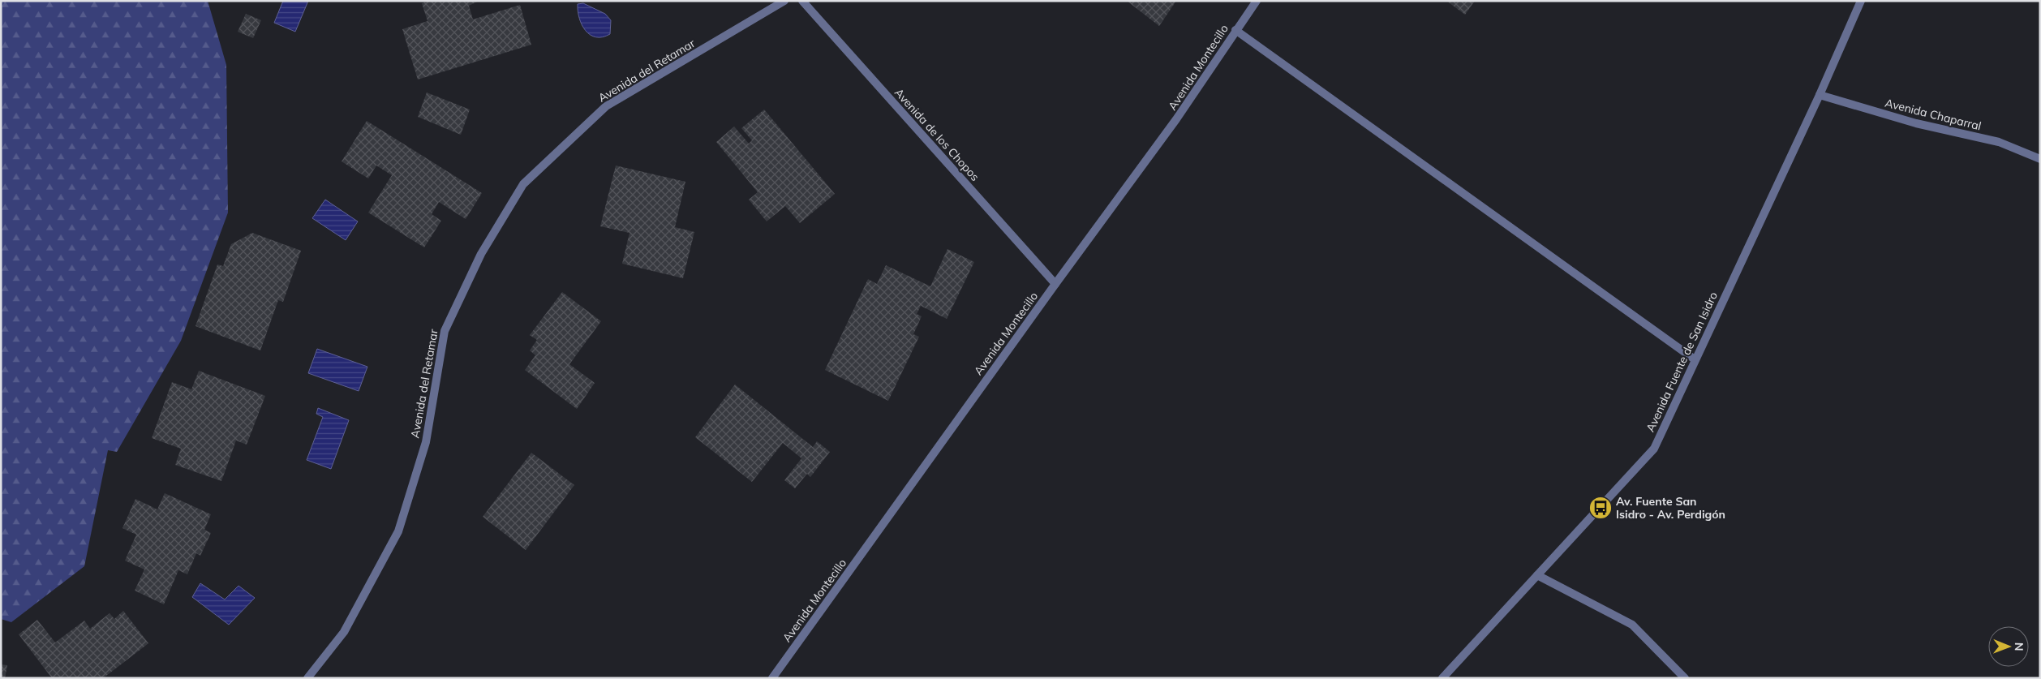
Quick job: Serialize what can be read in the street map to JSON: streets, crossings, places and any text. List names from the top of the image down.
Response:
{
  "streets": {
    "street": [
      "Avenida Montecillo",
      "Avenida del Retamar",
      "Avenida Chaparral",
      "Avenida de los Chopos",
      "Avenida Fuente de San Isidro"
    ]
  },
  "crossings": [
    ["Avenida Montecillo", "Avenida de los Chopos"],
    ["Avenida Chaparral", "Avenida Fuente de San Isidro"]
  ],
  "places": {
    "bus stop": ["Av. Fuente San Isidro - Av. Perdigón"]
  },
  "north": "right"
}
